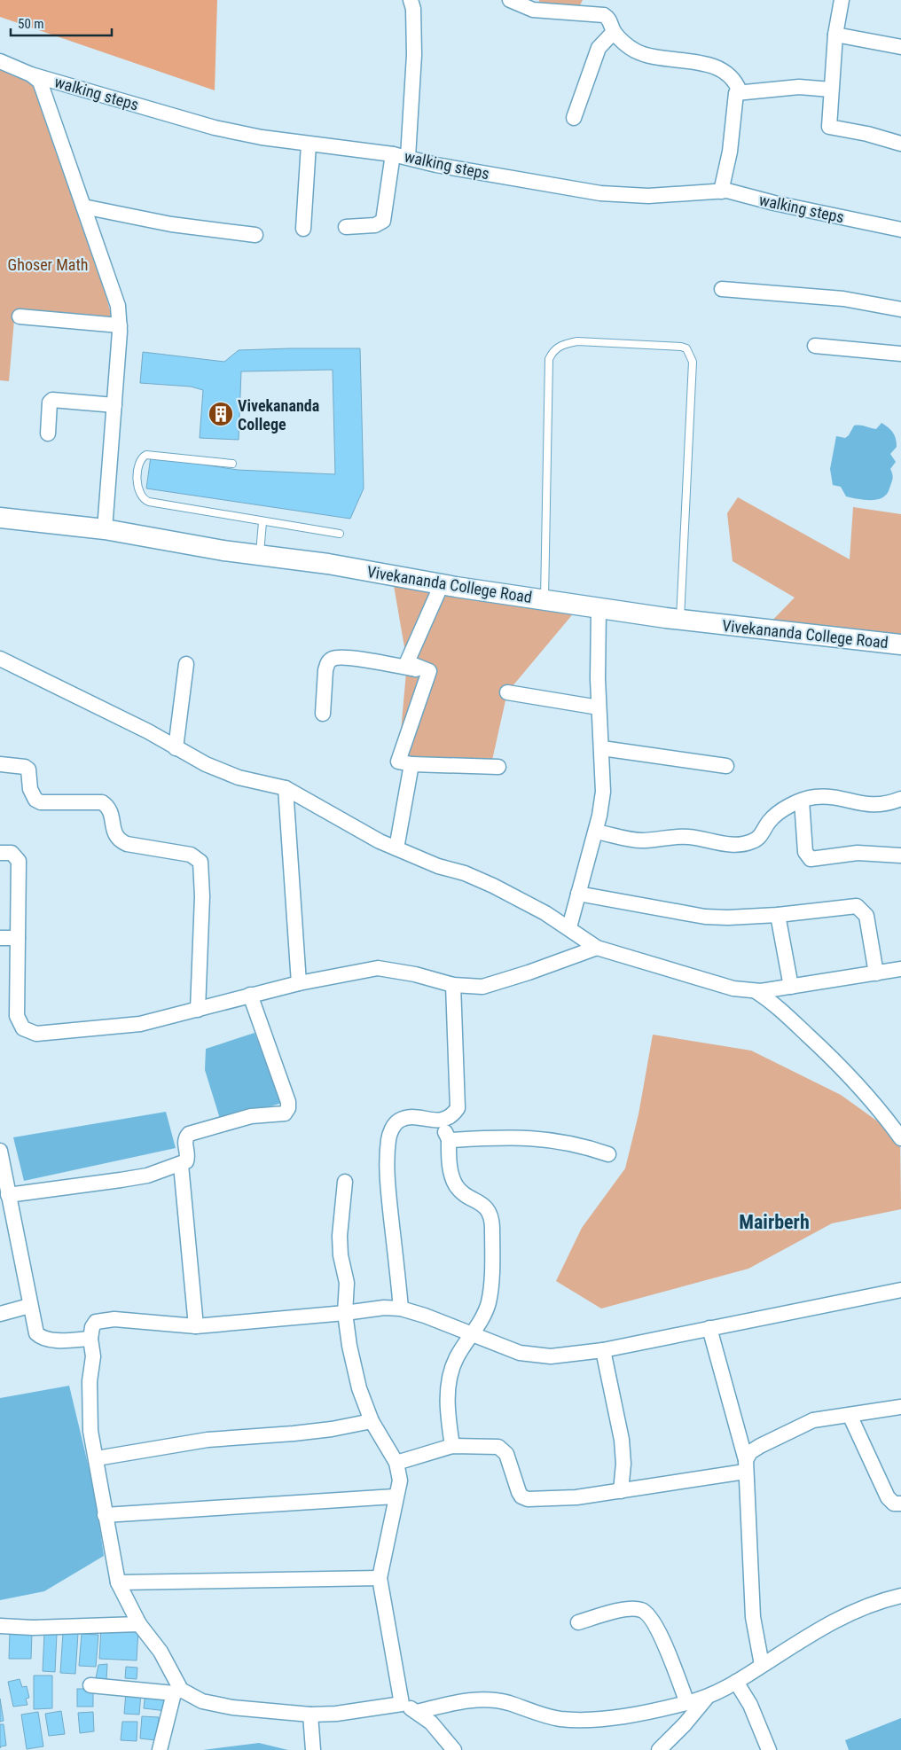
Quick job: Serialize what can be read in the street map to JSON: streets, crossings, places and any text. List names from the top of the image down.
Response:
{
  "streets": {
    "street": ["walking steps", "Vivekananda College Road"]
  },
  "districts": ["Mairberh"],
  "parks": ["Ghoser Math"],
  "places": {
    "building": ["Vivekananda College"]
  },
  "scale_bar": "50 m"
}
